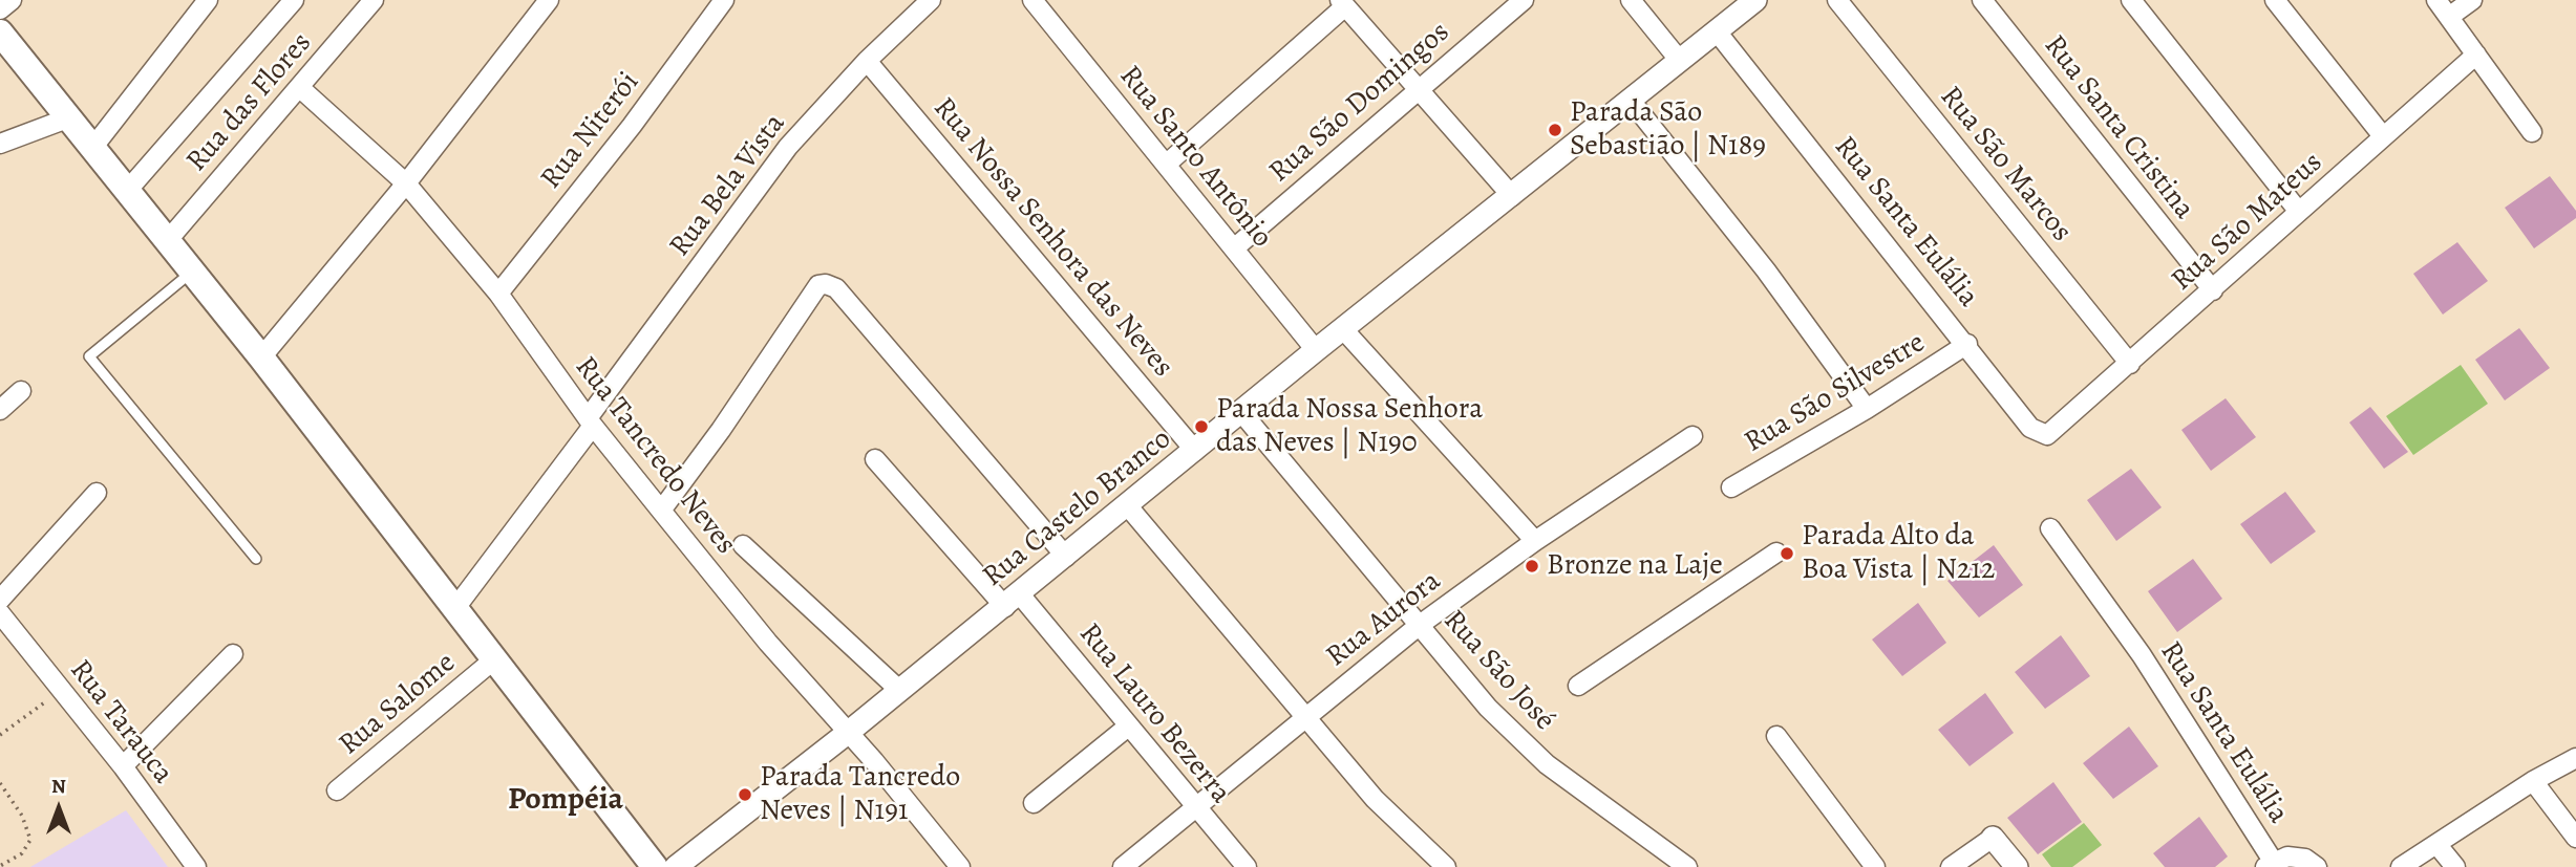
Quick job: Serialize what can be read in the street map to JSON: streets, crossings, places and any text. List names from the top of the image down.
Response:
{
  "streets": {
    "street": [
      "Rua das Flores",
      "Rua São Domingos",
      "Rua Santa Cristina",
      "Rua Niterói",
      "Rua Santo Antônio",
      "Rua São Marcos",
      "Rua Bela Vista",
      "Rua Santa Eulália",
      "Rua São Mateus",
      "Rua Nossa Senhora das Neves",
      "Rua São Silvestre",
      "Rua Tancredo Neves",
      "Rua Castelo Branco",
      "Rua Aurora",
      "Rua São José",
      "Rua Salome",
      "Rua Lauro Bezerra",
      "Rua Tarauca"
    ]
  },
  "crossings": [
    ["Rua das Flores", "Rua Tancredo Neves"],
    ["Rua São Domingos", "Rua Santo Antônio"],
    ["Rua Santa Cristina", "Rua São Mateus"],
    ["Rua Niterói", "Rua Tancredo Neves"],
    ["Rua Santo Antônio", "Rua Castelo Branco"],
    ["Rua São Marcos", "Rua São Mateus"],
    ["Rua Bela Vista", "Rua Nossa Senhora das Neves"],
    ["Rua Bela Vista", "Rua Tancredo Neves"],
    ["Rua Santa Eulália", "Rua São Mateus"],
    ["Rua Santa Eulália", "Rua São Silvestre"],
    ["Rua Santa Eulália", "Rua Castelo Branco"],
    ["Rua Nossa Senhora das Neves", "Rua Castelo Branco"],
    ["Rua Tancredo Neves", "Rua Castelo Branco"],
    ["Rua Castelo Branco", "Rua São José"],
    ["Rua Castelo Branco", "Rua Lauro Bezerra"],
    ["Rua Aurora", "Rua São José"],
    ["Rua Aurora", "Rua Lauro Bezerra"]
  ],
  "districts": ["Pompéia"],
  "places": [
    "Parada São Sebastião | N189",
    "Parada Nossa Senhora das Neves | N190",
    "Parada Alto da Boa Vista | N212",
    "Bronze na Laje",
    "Parada Tancredo Neves | N191"
  ],
  "north": "top"
}
